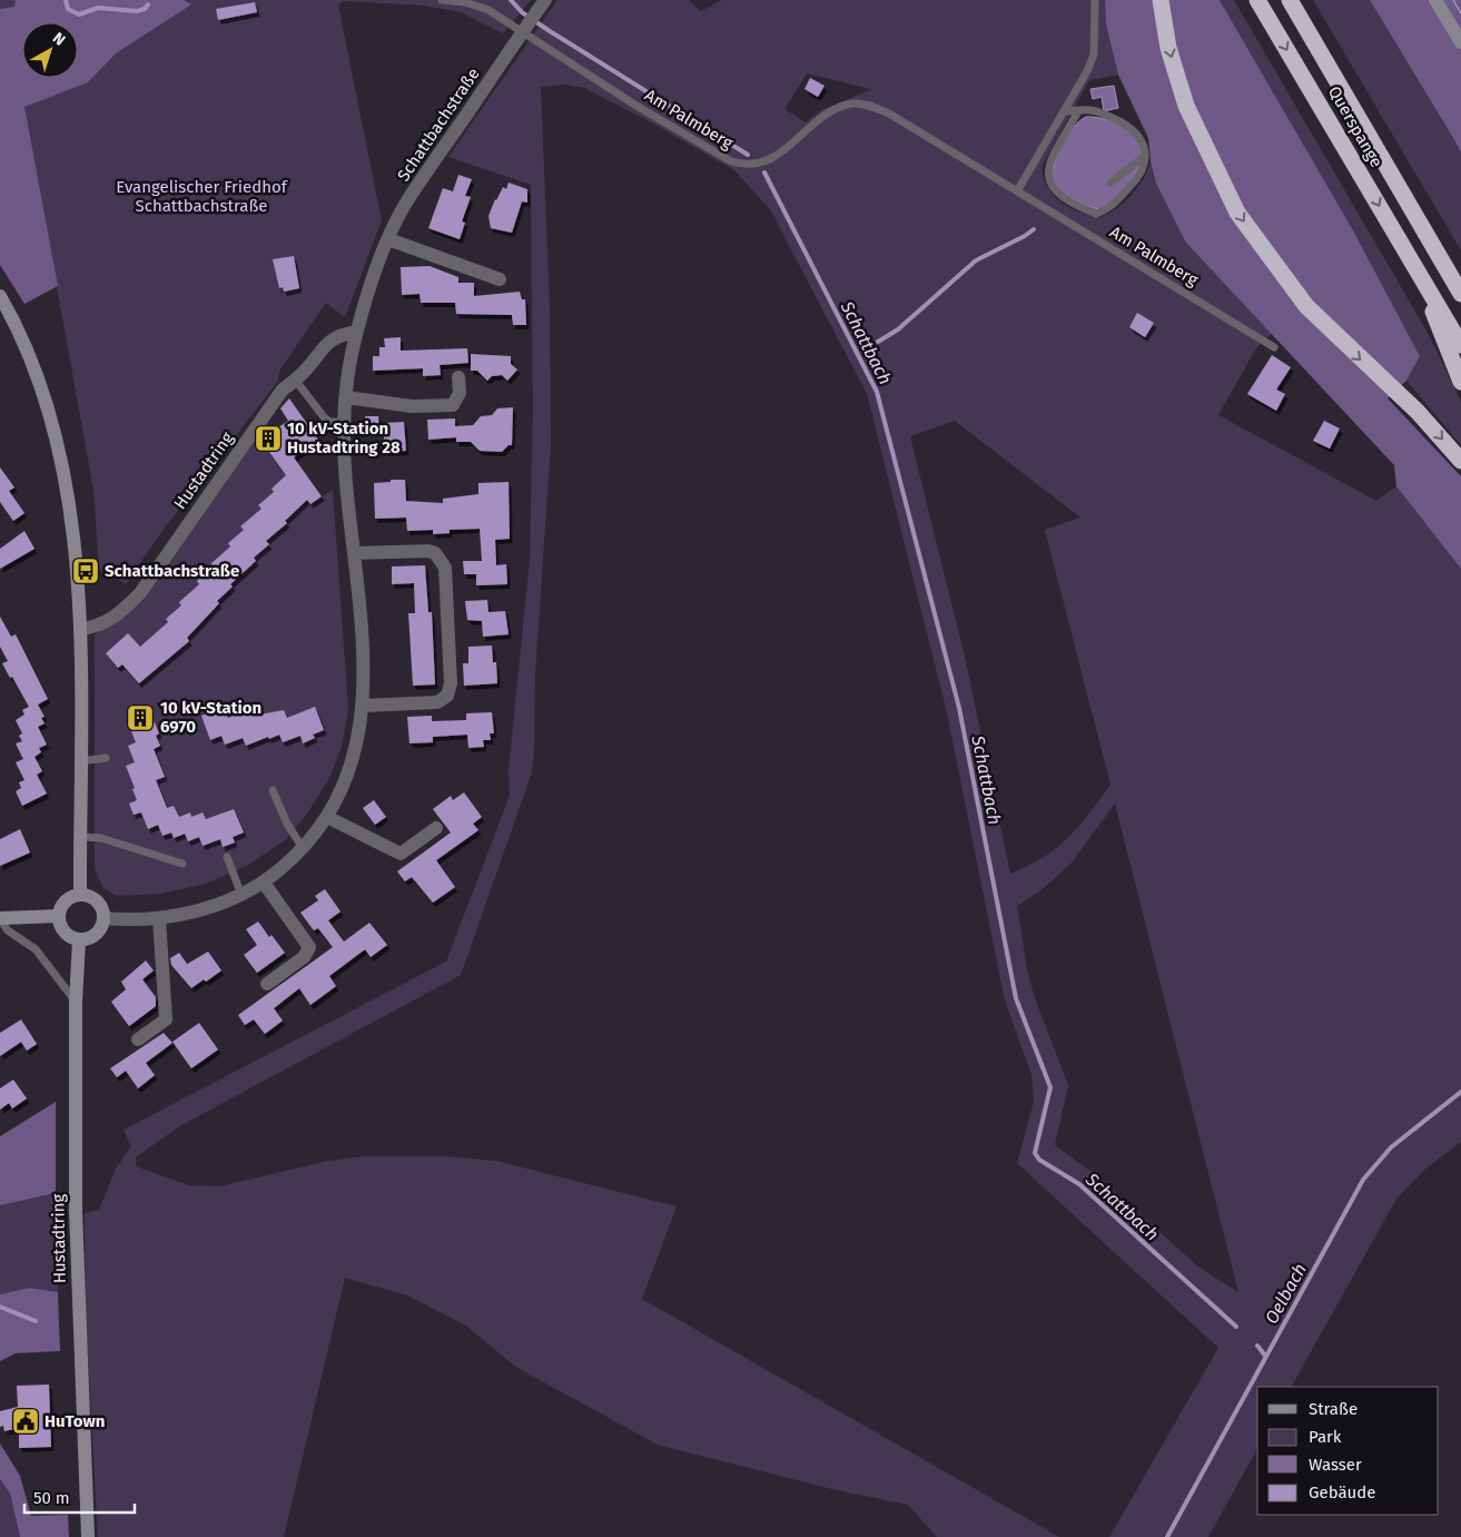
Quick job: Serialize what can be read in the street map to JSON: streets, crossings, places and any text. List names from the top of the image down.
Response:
{
  "streets": {
    "highway": ["Querspange"],
    "street": ["Schattbachstraße", "Hustadtring"],
    "lane": ["Am Palmberg"]
  },
  "crossings": [
    ["Am Palmberg", "Schattbachstraße"],
    ["Schattbachstraße", "Hustadtring"]
  ],
  "water": ["Schattbach", "Oelbach"],
  "parks": ["Evangelischer Friedhof Schattbachstraße"],
  "places": {
    "building": ["10 kV-Station Hustadtring 28", "10 kV-Station 6970"],
    "bus stop": ["Schattbachstraße"],
    "public building": ["HuTown"]
  },
  "legend": [
    "Straße",
    "Park",
    "Wasser",
    "Gebäude"
  ],
  "scale_bar": "50 m",
  "north": "top right"
}
